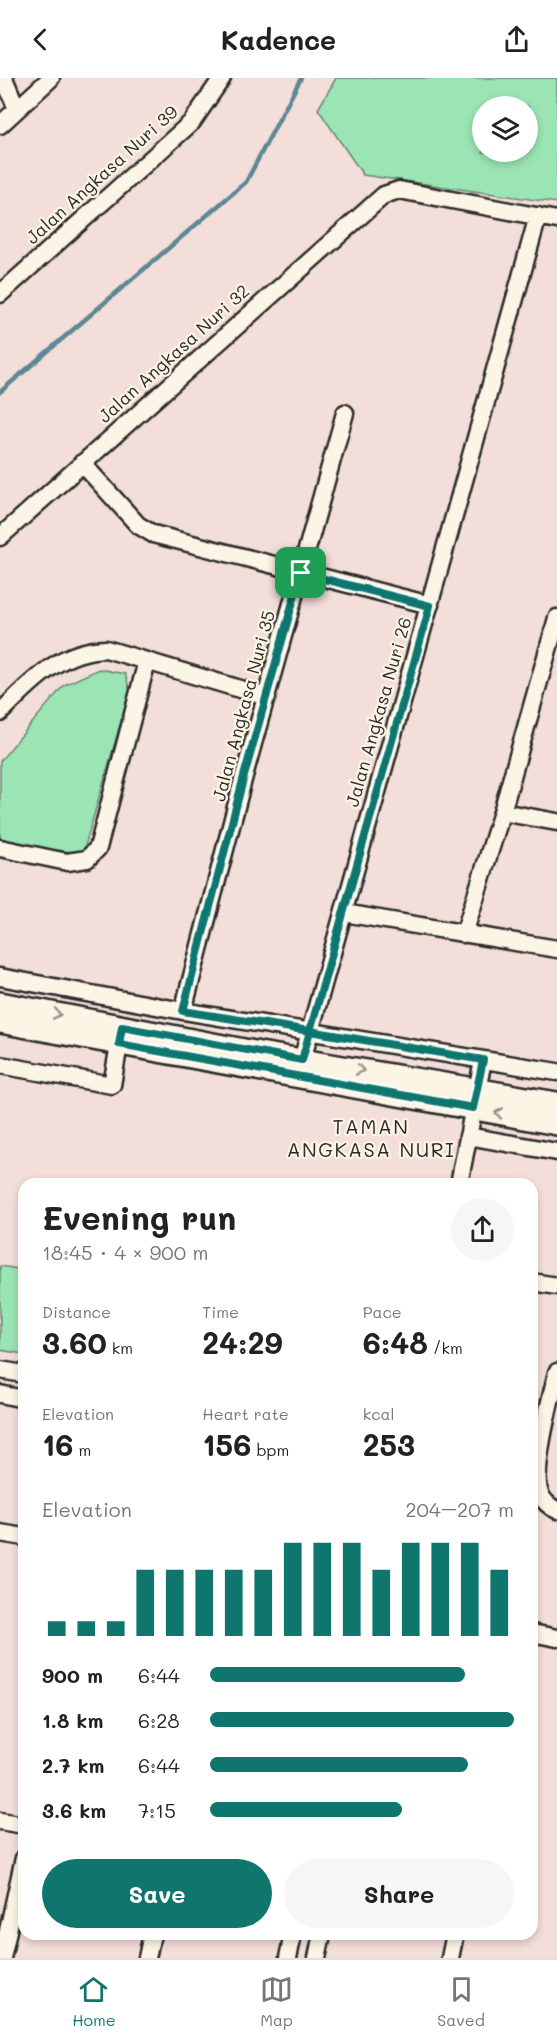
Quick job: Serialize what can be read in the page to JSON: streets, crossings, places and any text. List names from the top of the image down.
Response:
{
  "streets": {
    "street": [
      "Jalan Angkasa Nuri 39",
      "Jalan Angkasa Nuri 32",
      "Jalan Angkasa Nuri 35",
      "Jalan Angkasa Nuri 26"
    ]
  },
  "crossings": [
    ["Jalan Angkasa Nuri 32", "Jalan Angkasa Nuri 26"]
  ],
  "districts": ["TAMAN ANGKASA NURI"],
  "page": {
    "header": "Kadence",
    "heading": ["Evening run", "18:45 · 4 × 900 m"],
    "stats": [
      ["Distance", "3.60 km"],
      ["Time", "24:29"],
      ["Pace", "6:48 /km"],
      ["Elevation", "16 m"],
      ["Heart rate", "156 bpm"],
      ["kcal", "253"]
    ],
    "chart": ["Elevation", "204–207 m"],
    "list": [
      {
        "name": "900 m",
        "note": "6:44"
      },
      {
        "name": "1.8 km",
        "note": "6:28"
      },
      {
        "name": "2.7 km",
        "note": "6:44"
      },
      {
        "name": "3.6 km",
        "note": "7:15"
      }
    ],
    "buttons": ["Save", "Share"],
    "tabs": ["Home", "Map", "Saved"]
  }
}
